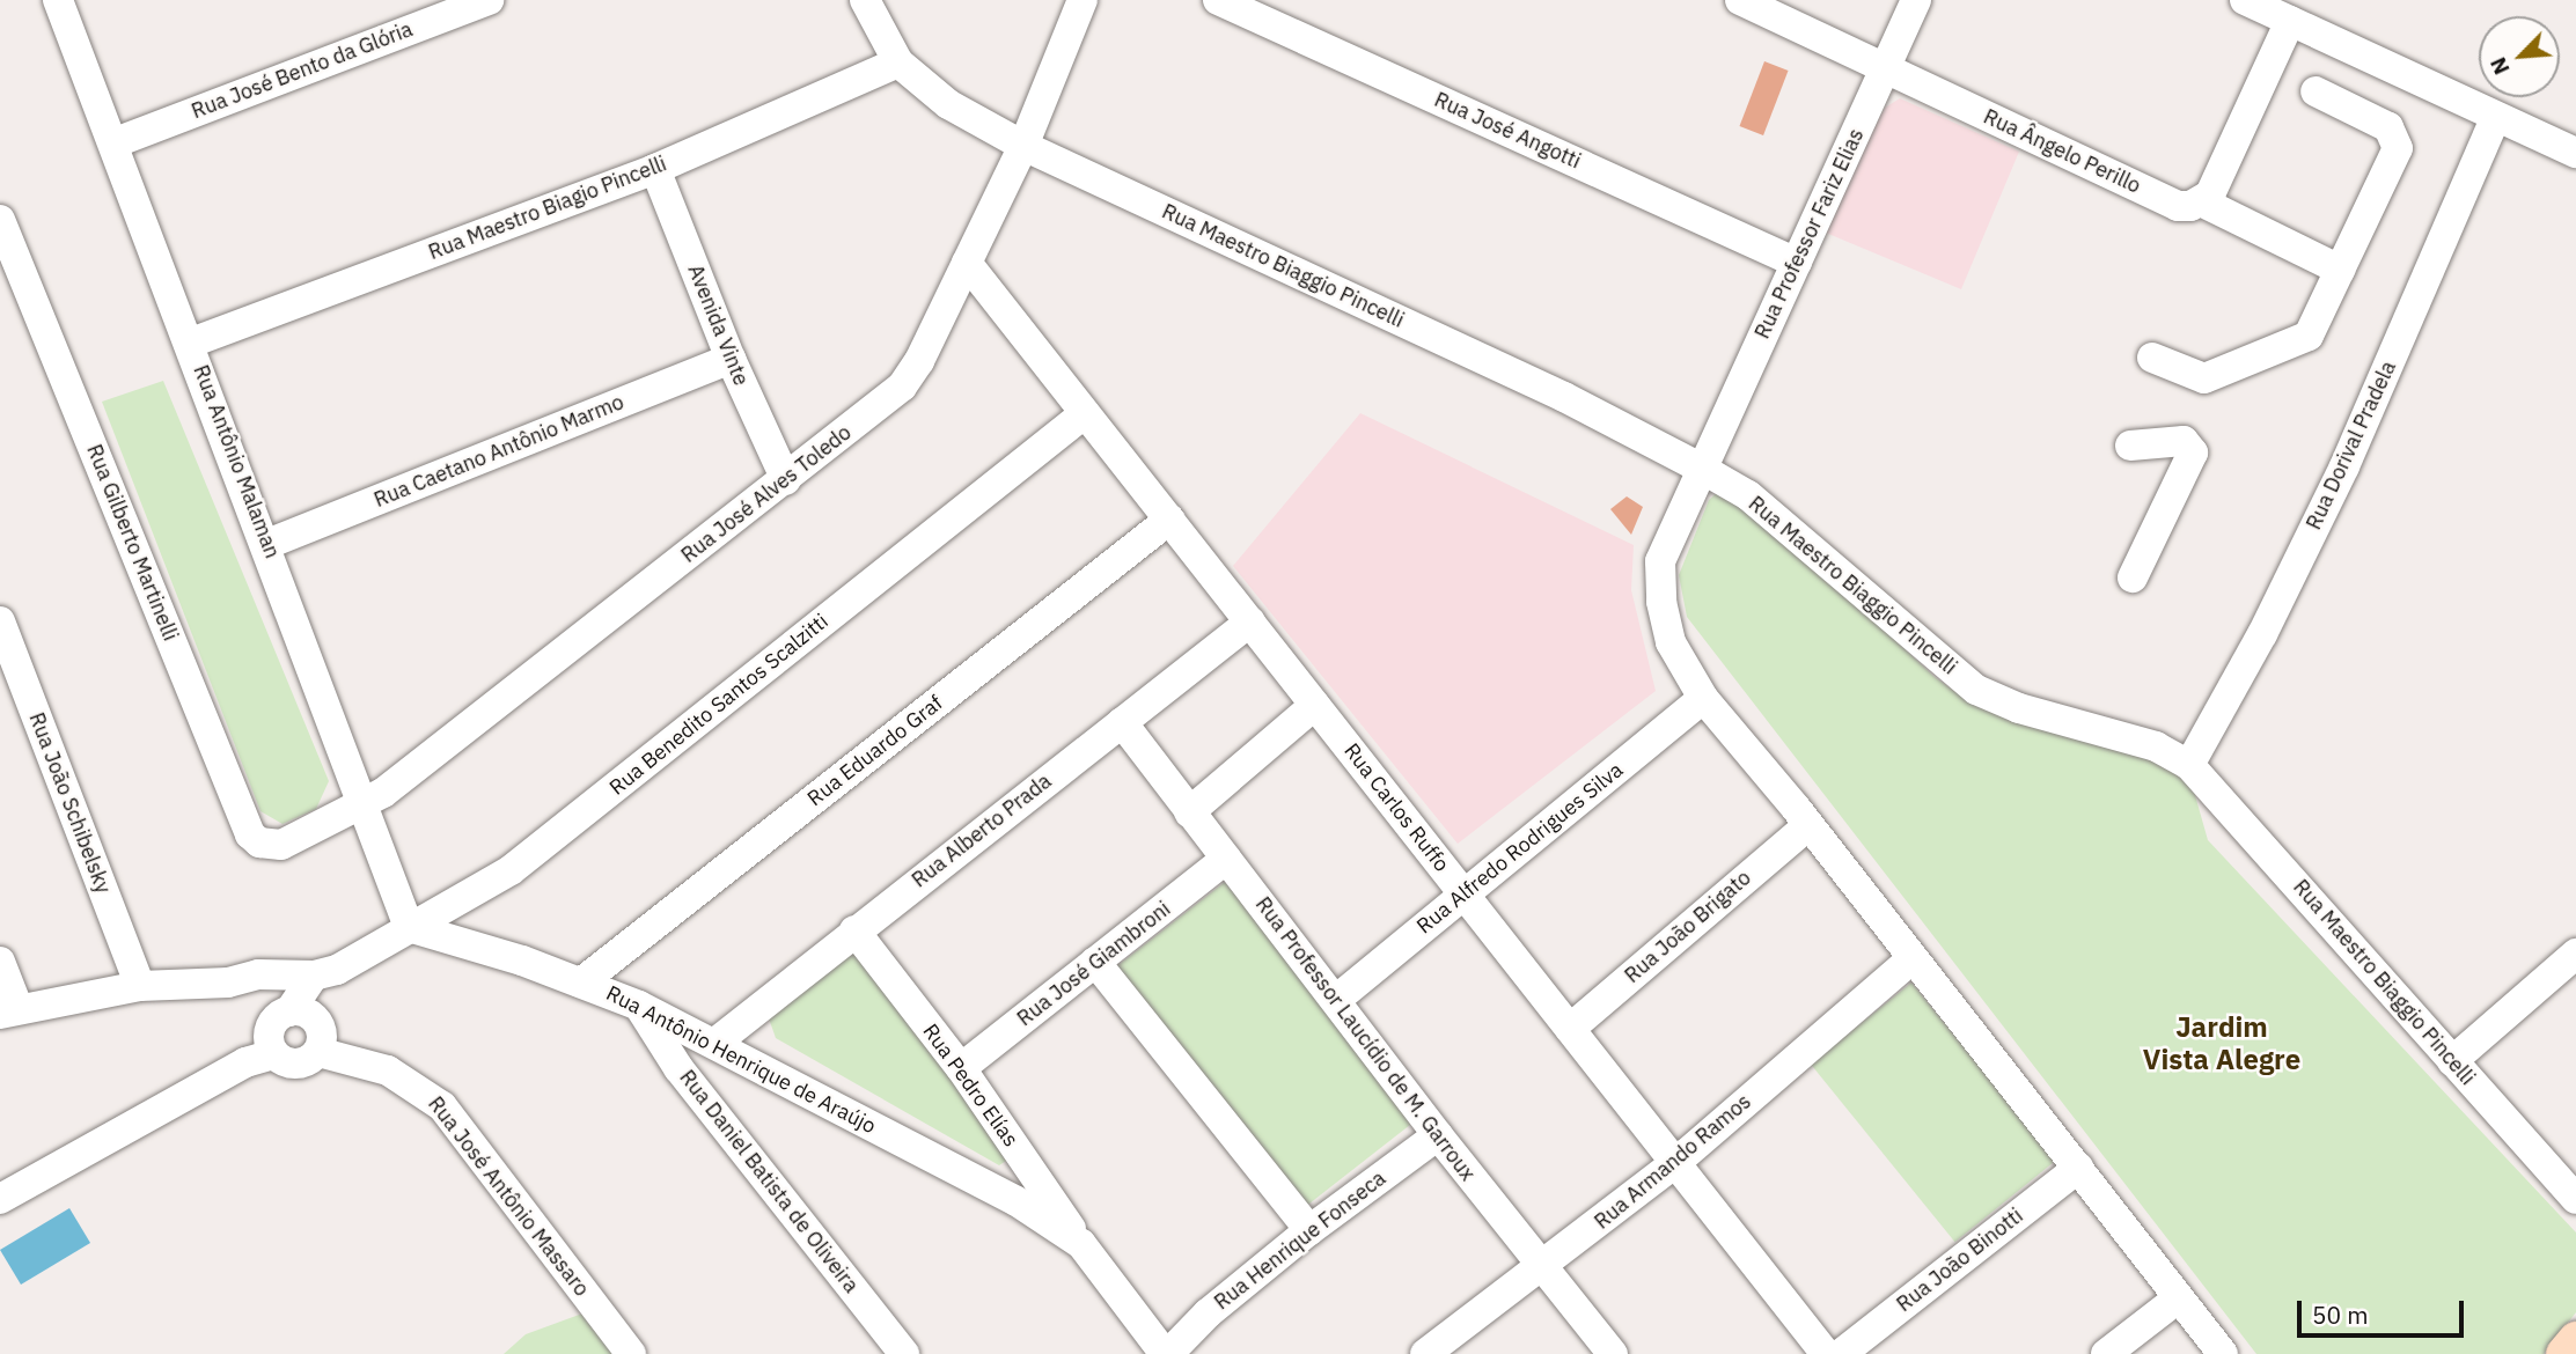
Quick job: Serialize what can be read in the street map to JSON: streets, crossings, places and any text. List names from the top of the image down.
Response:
{
  "streets": {
    "street": [
      "Rua José Bento da Glória",
      "Rua José Angotti",
      "Rua Ângelo Perillo",
      "Rua Maestro Biagio Pincelli",
      "Rua Professor Fariz Elias",
      "Rua Maestro Biaggio Pincelli",
      "Avenida Vinte",
      "Rua Dorival Pradela",
      "Rua Caetano Antônio Marmo",
      "Rua Antônio Malaman",
      "Rua José Alves Toledo",
      "Rua Gilberto Martinelli",
      "Rua Benedito Santos Scalzitti",
      "Rua Eduardo Graf",
      "Rua João Schibelsky",
      "Rua Carlos Ruffo",
      "Rua Alberto Prada",
      "Rua Alfredo Rodrigues Silva",
      "Rua João Brigato",
      "Rua José Giambroni",
      "Rua Professor Laucídio de M. Garroux",
      "Rua Antônio Henrique de Araújo",
      "Rua Pedro Elías",
      "Rua Armando Ramos",
      "Rua Daniel Batista de Oliveira",
      "Rua José Antônio Massaro",
      "Rua Henrique Fonseca",
      "Rua João Binotti"
    ]
  },
  "crossings": [
    ["Rua José Bento da Glória", "Rua Antônio Malaman"],
    ["Rua José Angotti", "Rua Professor Fariz Elias"],
    ["Rua Ângelo Perillo", "Rua Professor Fariz Elias"],
    ["Rua Maestro Biagio Pincelli", "Rua Maestro Biaggio Pincelli"],
    ["Rua Maestro Biagio Pincelli", "Avenida Vinte"],
    ["Rua Maestro Biagio Pincelli", "Rua Antônio Malaman"],
    ["Rua Professor Fariz Elias", "Rua Maestro Biaggio Pincelli"],
    ["Rua Professor Fariz Elias", "Rua Alfredo Rodrigues Silva"],
    ["Rua Professor Fariz Elias", "Rua João Brigato"],
    ["Rua Professor Fariz Elias", "Rua Armando Ramos"],
    ["Rua Professor Fariz Elias", "Rua João Binotti"],
    ["Rua Maestro Biaggio Pincelli", "Rua Dorival Pradela"],
    ["Rua Maestro Biaggio Pincelli", "Rua José Alves Toledo"],
    ["Avenida Vinte", "Rua Caetano Antônio Marmo"],
    ["Avenida Vinte", "Rua José Alves Toledo"],
    ["Rua Caetano Antônio Marmo", "Rua Antônio Malaman"],
    ["Rua Antônio Malaman", "Rua José Alves Toledo"],
    ["Rua Antônio Malaman", "Rua Benedito Santos Scalzitti"],
    ["Rua Antônio Malaman", "Rua Antônio Henrique de Araújo"],
    ["Rua José Alves Toledo", "Rua Gilberto Martinelli"],
    ["Rua José Alves Toledo", "Rua Carlos Ruffo"],
    ["Rua Benedito Santos Scalzitti", "Rua Carlos Ruffo"],
    ["Rua Benedito Santos Scalzitti", "Rua Antônio Henrique de Araújo"],
    ["Rua Benedito Santos Scalzitti", "Rua José Antônio Massaro"],
    ["Rua Eduardo Graf", "Rua Carlos Ruffo"],
    ["Rua Eduardo Graf", "Rua Antônio Henrique de Araújo"],
    ["Rua Carlos Ruffo", "Rua Alberto Prada"],
    ["Rua Carlos Ruffo", "Rua Alfredo Rodrigues Silva"],
    ["Rua Carlos Ruffo", "Rua João Brigato"],
    ["Rua Carlos Ruffo", "Rua Armando Ramos"],
    ["Rua Alberto Prada", "Rua Professor Laucídio de M. Garroux"],
    ["Rua Alberto Prada", "Rua Antônio Henrique de Araújo"],
    ["Rua Alberto Prada", "Rua Pedro Elías"],
    ["Rua Alfredo Rodrigues Silva", "Rua Professor Laucídio de M. Garroux"],
    ["Rua José Giambroni", "Rua Professor Laucídio de M. Garroux"],
    ["Rua José Giambroni", "Rua Pedro Elías"],
    ["Rua Professor Laucídio de M. Garroux", "Rua Armando Ramos"],
    ["Rua Professor Laucídio de M. Garroux", "Rua Henrique Fonseca"],
    ["Rua Antônio Henrique de Araújo", "Rua Pedro Elías"],
    ["Rua Antônio Henrique de Araújo", "Rua Daniel Batista de Oliveira"],
    ["Rua Pedro Elías", "Rua Henrique Fonseca"]
  ],
  "districts": ["Jardim Vista Alegre"],
  "scale_bar": "50 m",
  "north": "bottom left"
}
